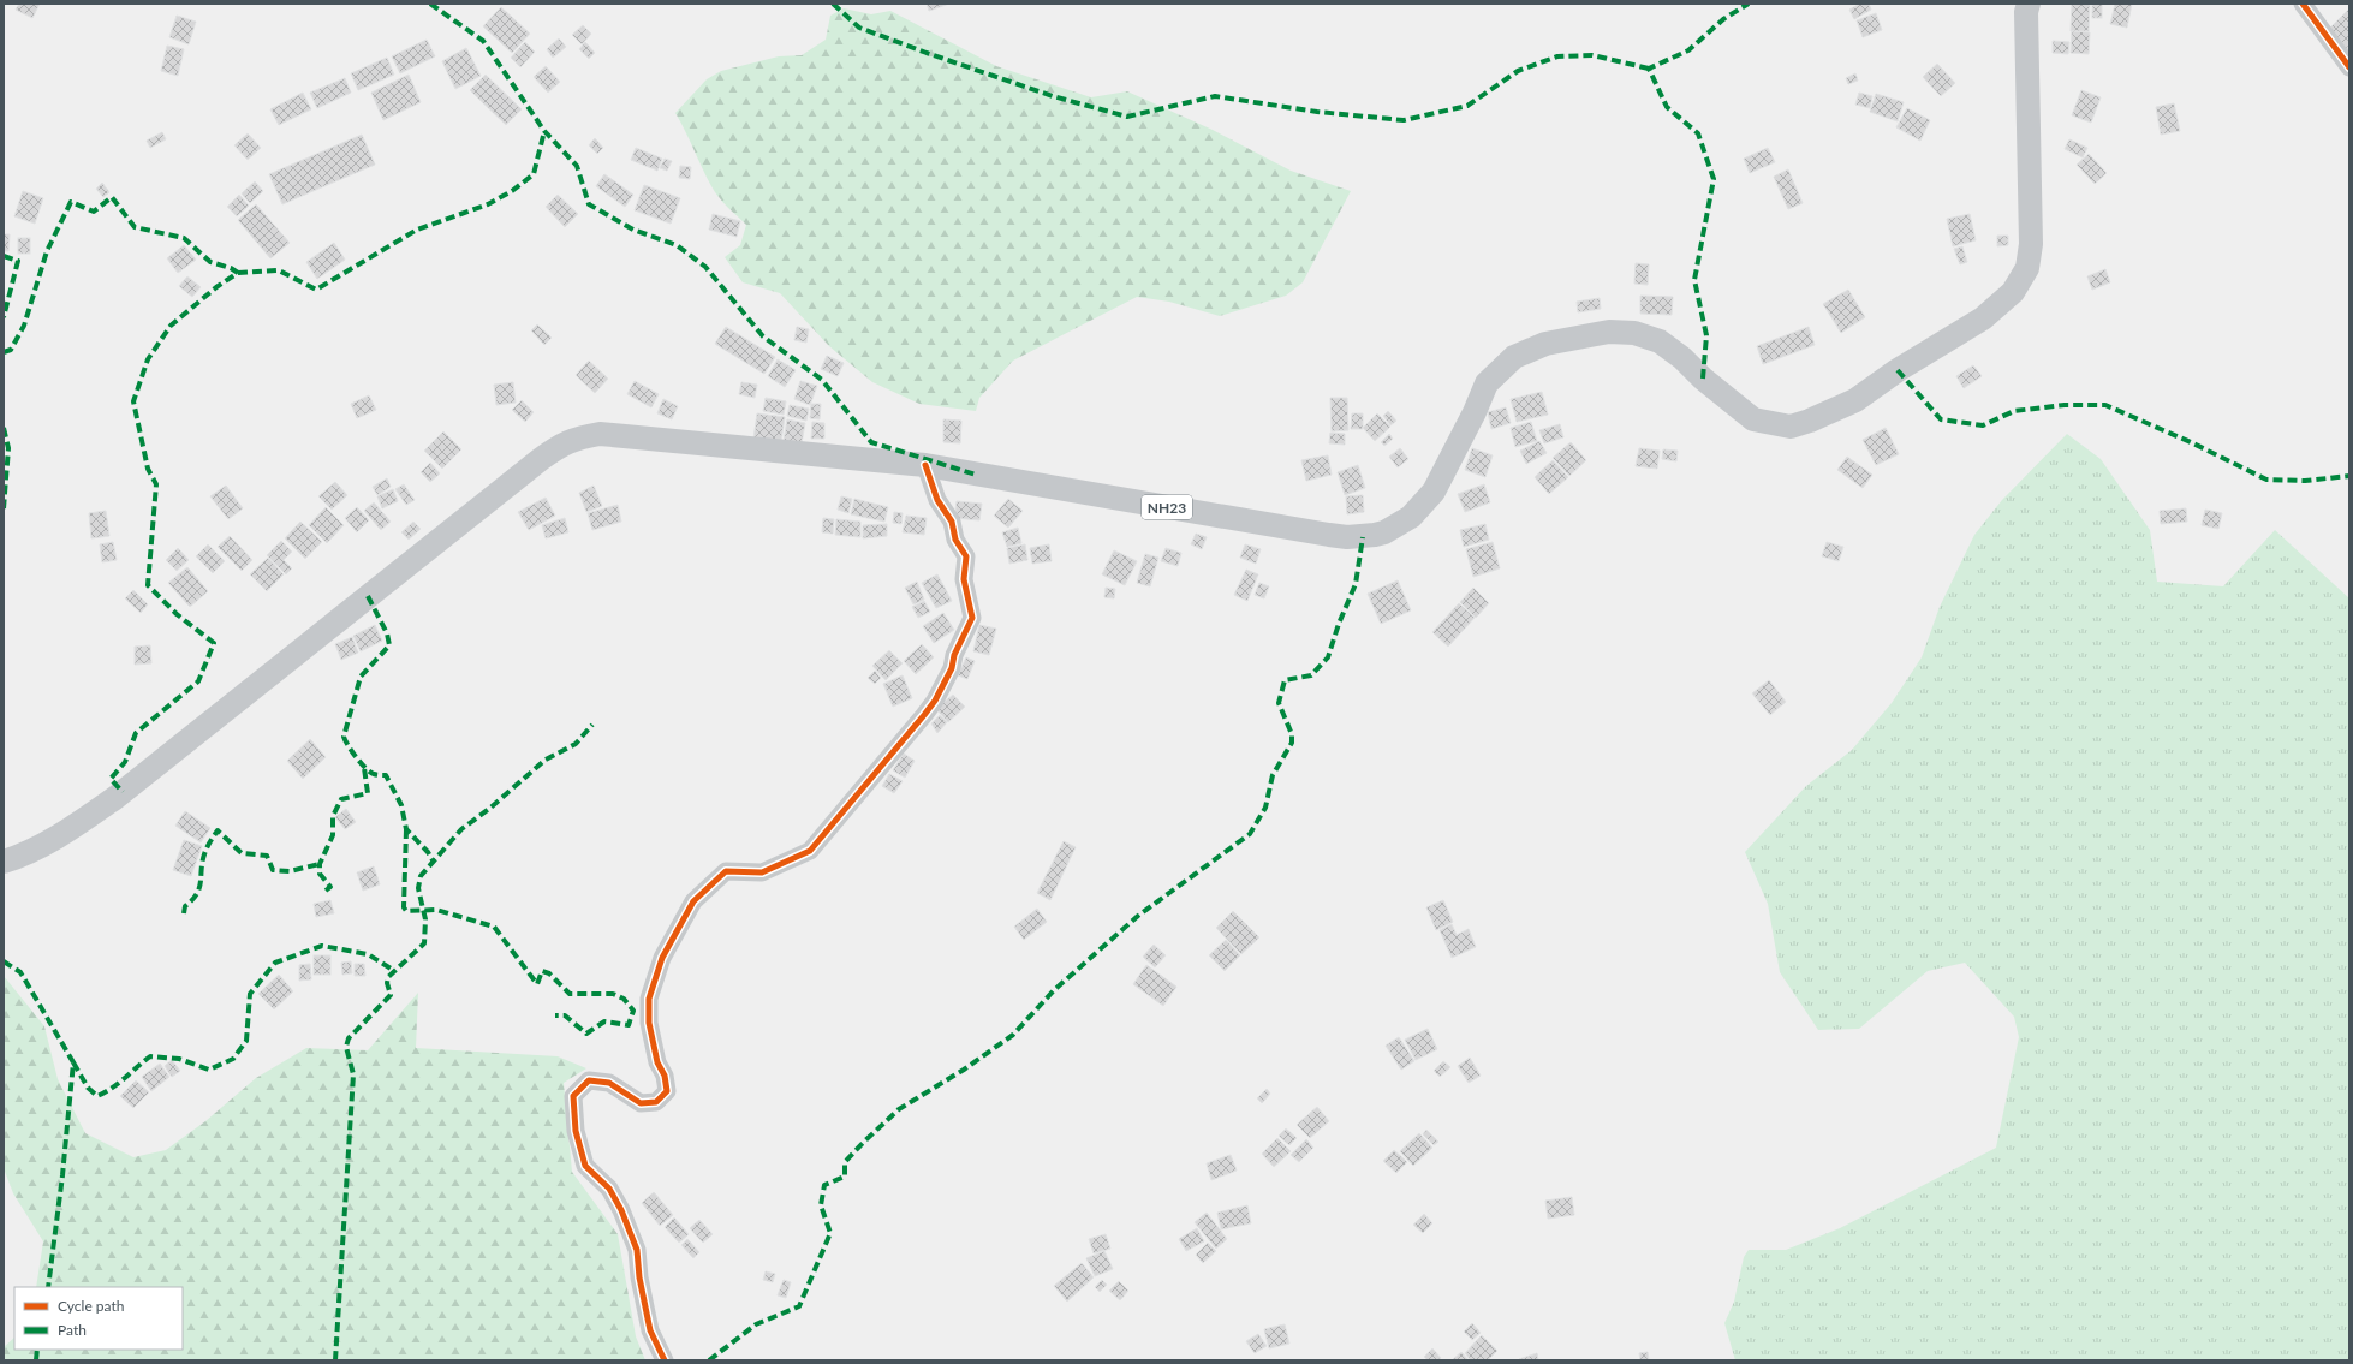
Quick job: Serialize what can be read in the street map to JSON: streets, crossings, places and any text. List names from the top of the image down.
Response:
{
  "streets": {
    "main road": ["NH23"]
  },
  "legend": ["Cycle path", "Path"]
}
